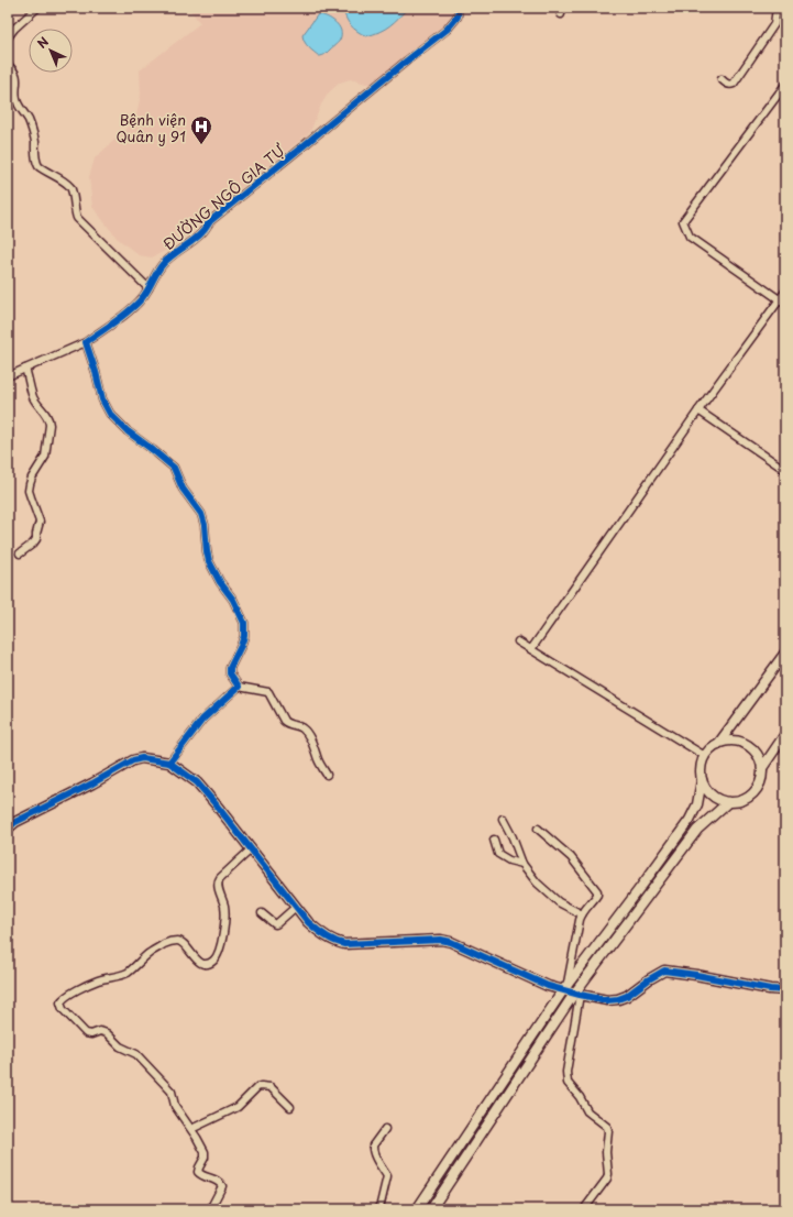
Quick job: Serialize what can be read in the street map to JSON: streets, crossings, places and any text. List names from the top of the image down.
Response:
{
  "streets": {
    "street": ["ĐƯỜNG NGÔ GIA TỰ"]
  },
  "places": {
    "hospital": ["Bệnh viện Quân y 91"]
  },
  "north": "top left"
}
